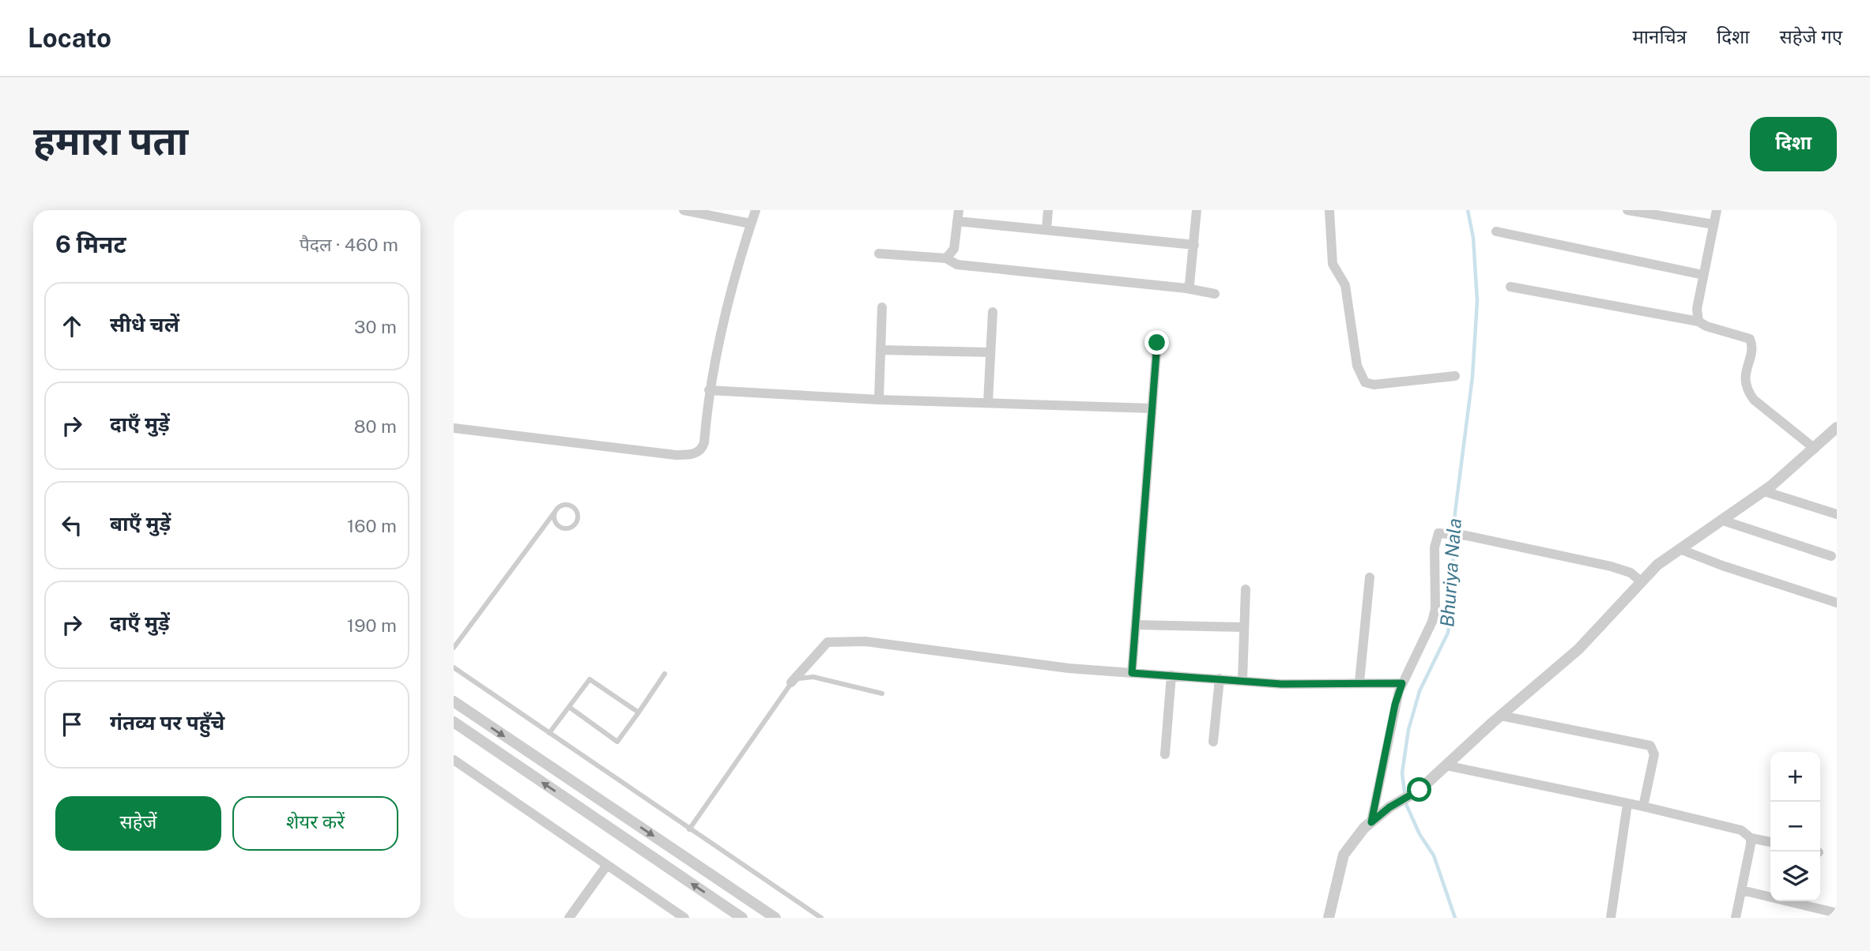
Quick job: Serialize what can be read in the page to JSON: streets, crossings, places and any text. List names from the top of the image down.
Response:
{
  "water": ["Bhuriya Nala"],
  "page": {
    "header": "Locato",
    "nav": ["मानचित्र", "दिशा", "सहेजे गए"],
    "buttons": [
      "दिशा",
      ["सहेजें", "शेयर करें"]
    ],
    "title": "हमारा पता",
    "heading": ["6 मिनट", "पैदल · 460 m"],
    "list": [
      ["सीधे चलें", "30 m"],
      ["दाएँ मुड़ें", "80 m"],
      ["बाएँ मुड़ें", "160 m"],
      ["दाएँ मुड़ें", "190 m"],
      "गंतव्य पर पहुँचे"
    ],
    "map_buttons": ["+", "−"]
  }
}
